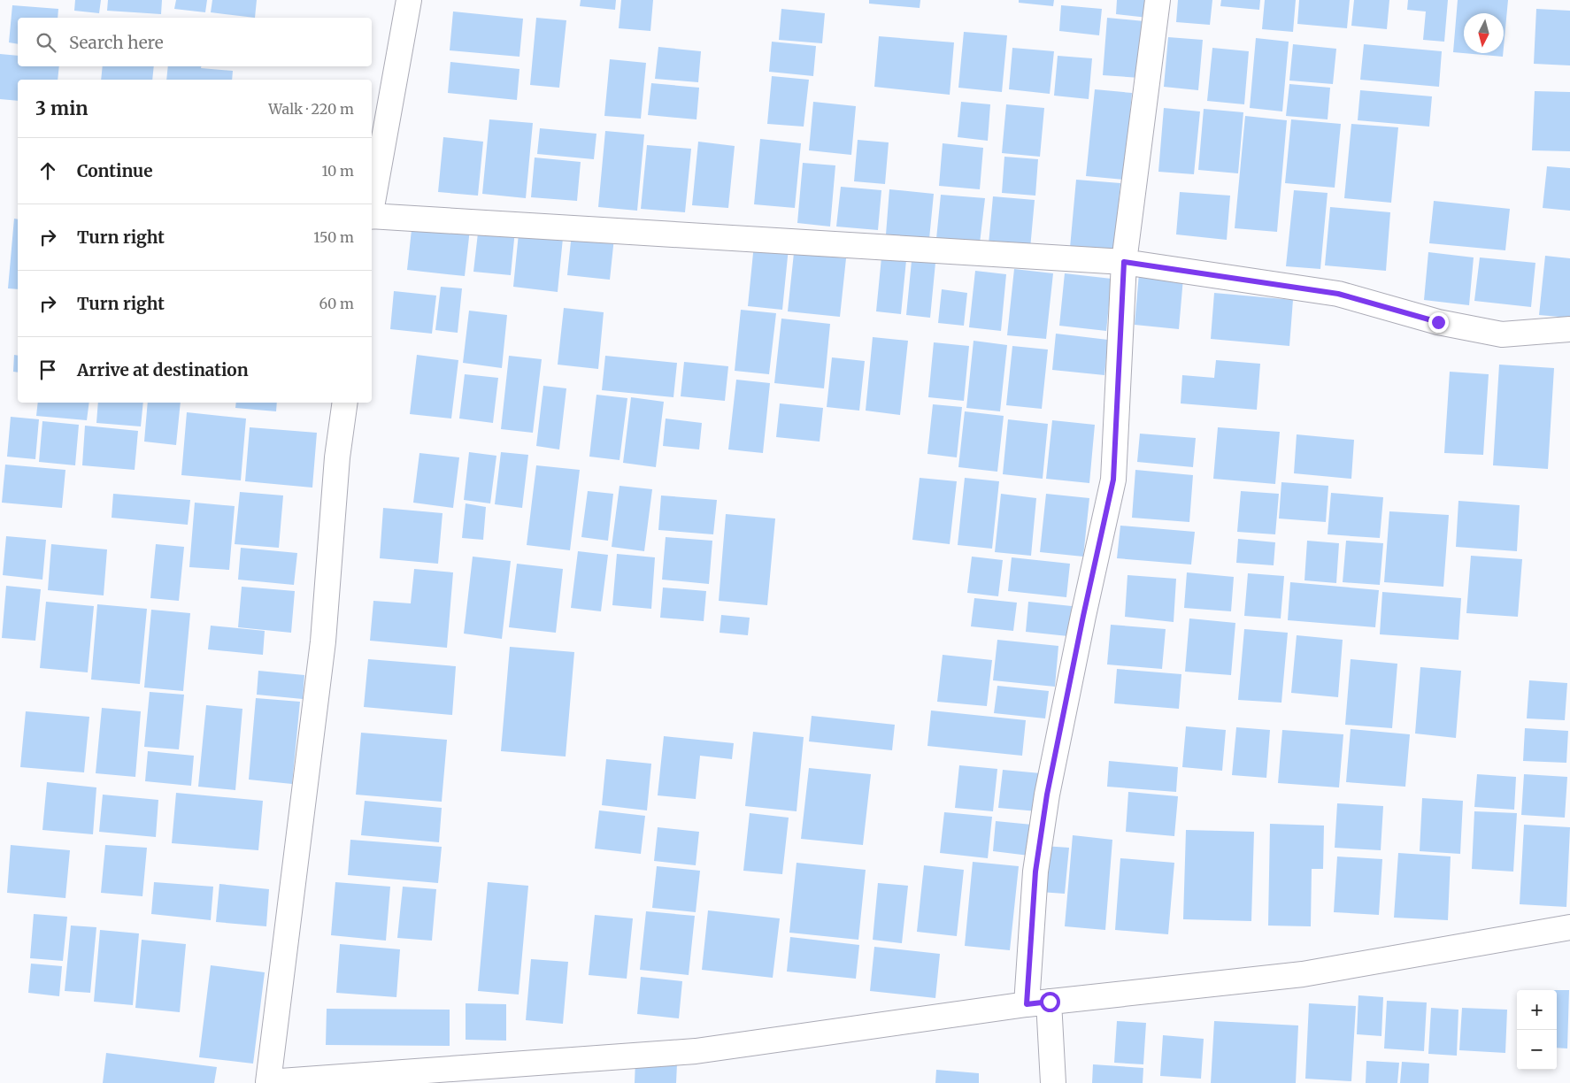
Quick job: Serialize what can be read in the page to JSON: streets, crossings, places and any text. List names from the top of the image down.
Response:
{
  "north": "bottom",
  "page": {
    "search": "Search here",
    "heading": ["3 min", "Walk · 220 m"],
    "list": [
      ["Continue", "10 m"],
      ["Turn right", "150 m"],
      ["Turn right", "60 m"],
      "Arrive at destination"
    ],
    "map_buttons": ["+", "−"]
  }
}
